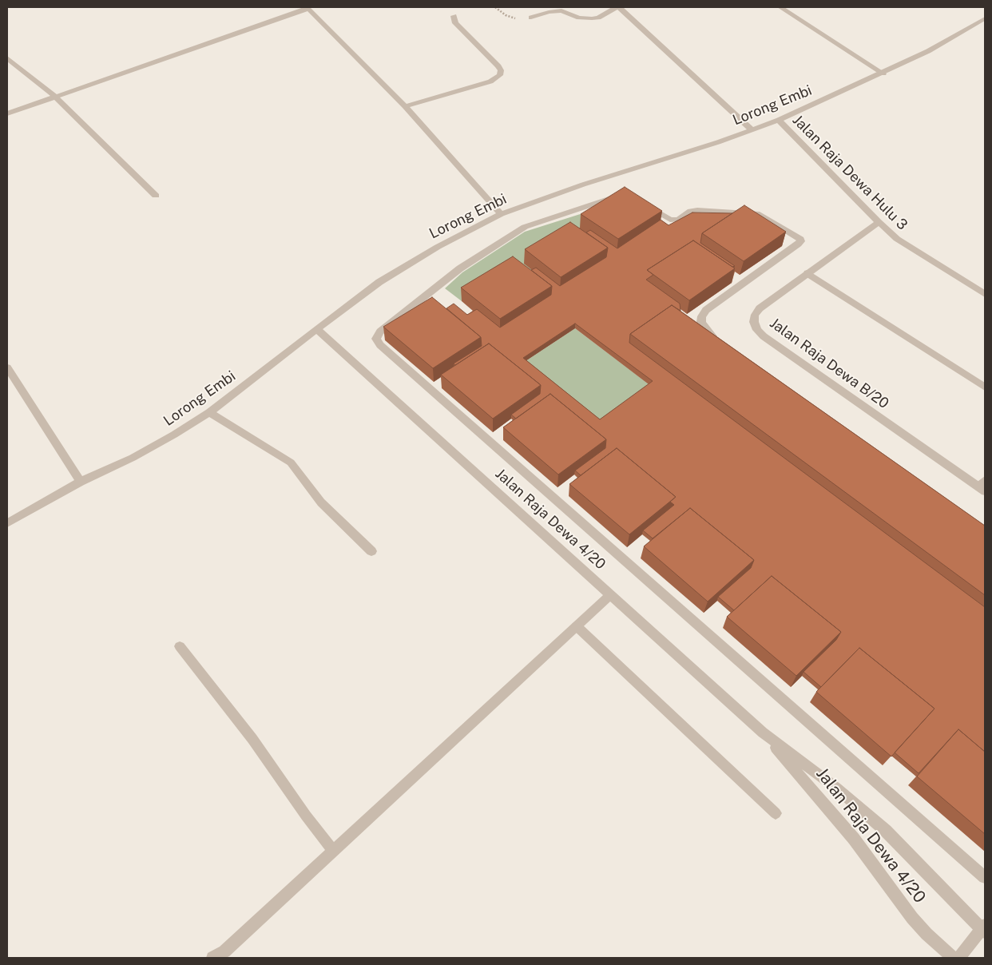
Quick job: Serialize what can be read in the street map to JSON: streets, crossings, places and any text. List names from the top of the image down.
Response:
{
  "streets": {
    "street": [
      "Lorong Embi",
      "Jalan Raja Dewa Hulu 3",
      "Jalan Raja Dewa B/20",
      "Jalan Raja Dewa 4/20"
    ]
  },
  "crossings": [
    ["Lorong Embi", "Jalan Raja Dewa Hulu 3"],
    ["Lorong Embi", "Jalan Raja Dewa 4/20"],
    ["Jalan Raja Dewa Hulu 3", "Jalan Raja Dewa B/20"]
  ]
}
